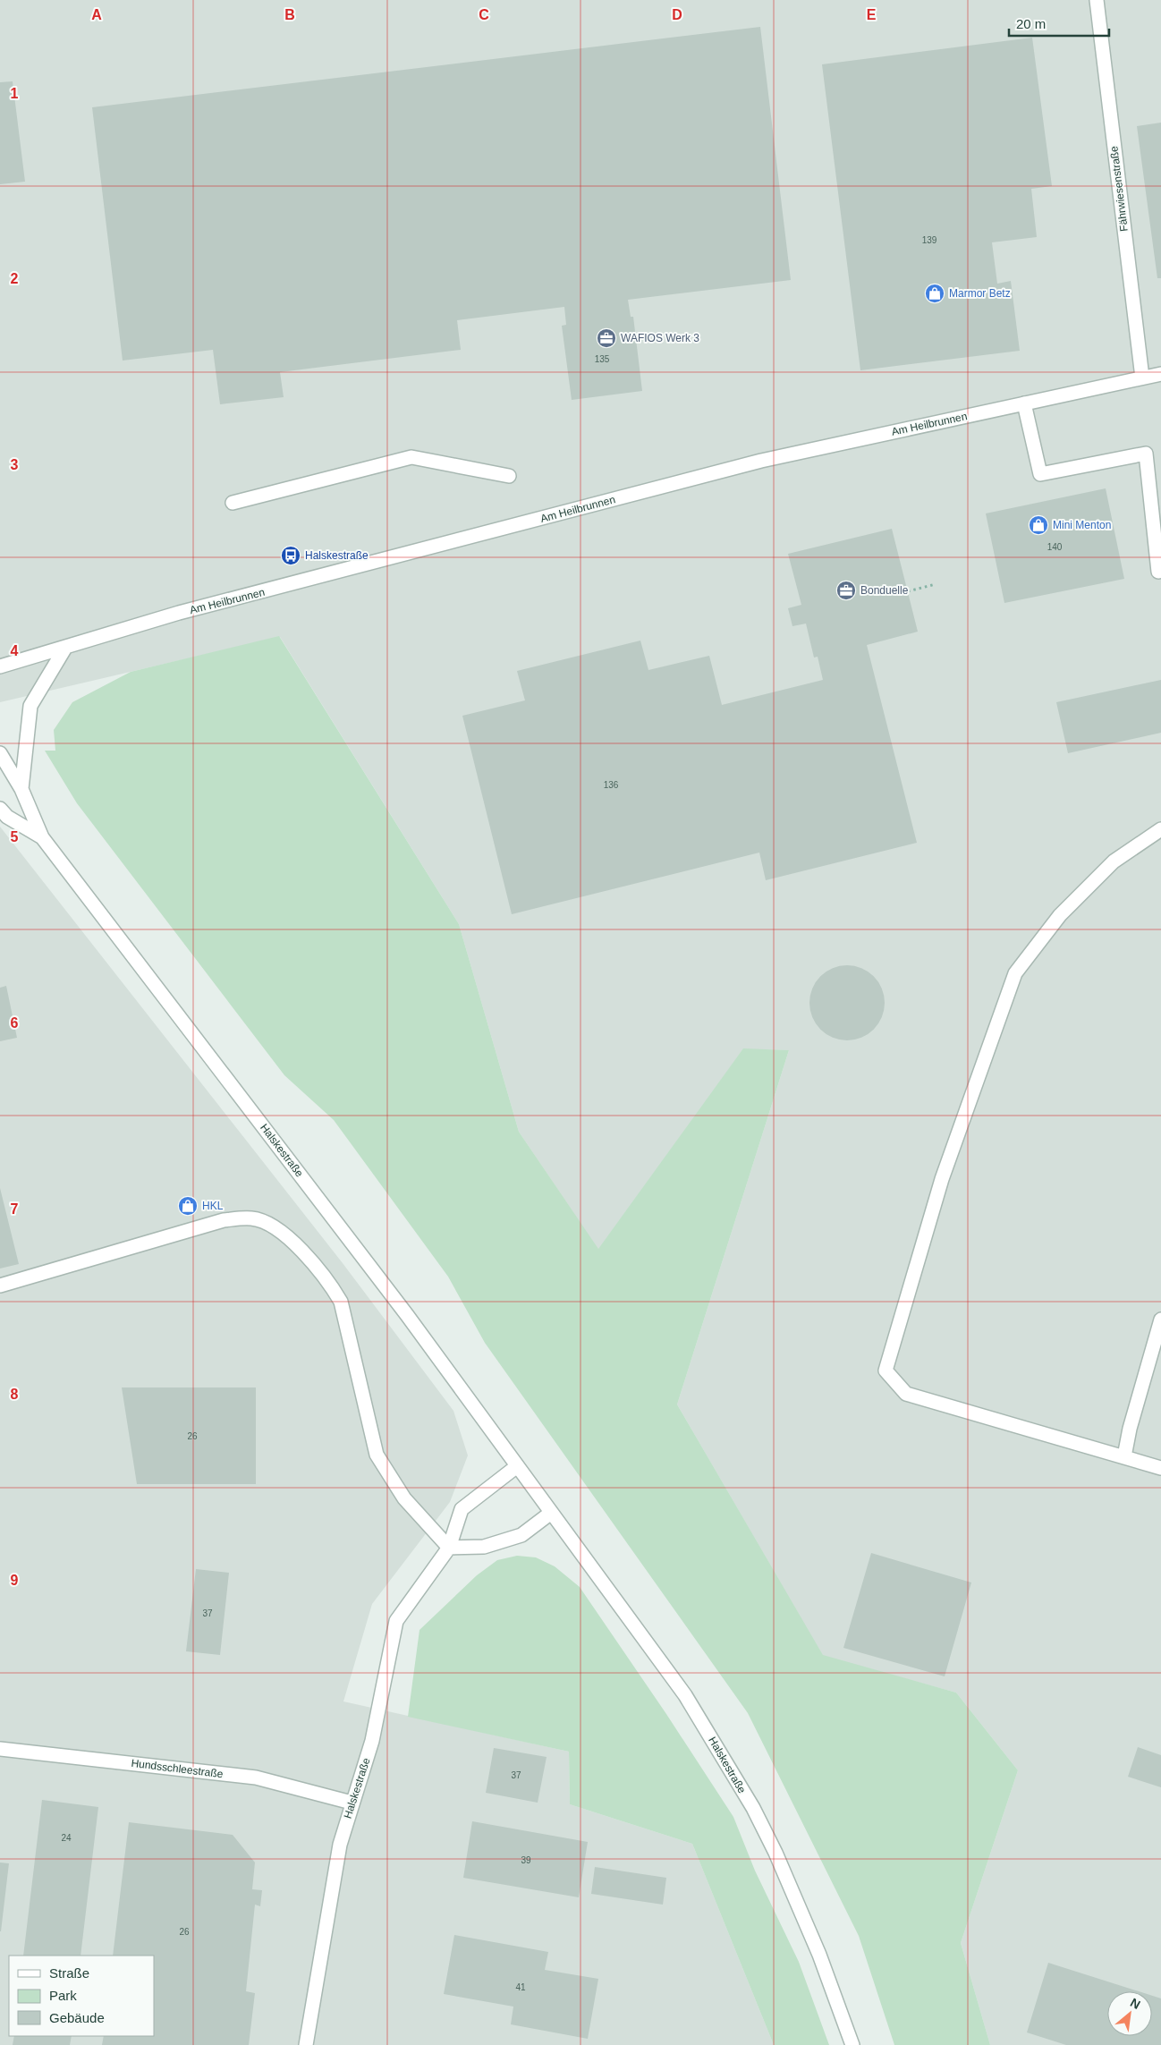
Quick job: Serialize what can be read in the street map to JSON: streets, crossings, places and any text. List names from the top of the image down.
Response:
{
  "streets": {
    "street": [
      "Fährwiesenstraße",
      "Am Heilbrunnen",
      "Halskestraße",
      "Hundsschleestraße"
    ]
  },
  "crossings": [
    ["Fährwiesenstraße", "Am Heilbrunnen"],
    ["Am Heilbrunnen", "Halskestraße"],
    ["Halskestraße", "Hundsschleestraße"]
  ],
  "places": {
    "shop": ["Marmor Betz", "Mini Menton", "HKL"],
    "office": ["WAFIOS Werk 3", "Bonduelle"],
    "bus stop": ["Halskestraße"]
  },
  "house_numbers": [
    "139",
    "135",
    "140",
    "136",
    "26",
    "37",
    "37",
    "24",
    "39",
    "26",
    "41"
  ],
  "legend": ["Straße", "Park", "Gebäude"],
  "scale_bar": "20 m",
  "north": "top right",
  "grid": {
    "columns": [
      "A",
      "B",
      "C",
      "D",
      "E"
    ],
    "rows": [
      "1",
      "2",
      "3",
      "4",
      "5",
      "6",
      "7",
      "8",
      "9"
    ]
  }
}
